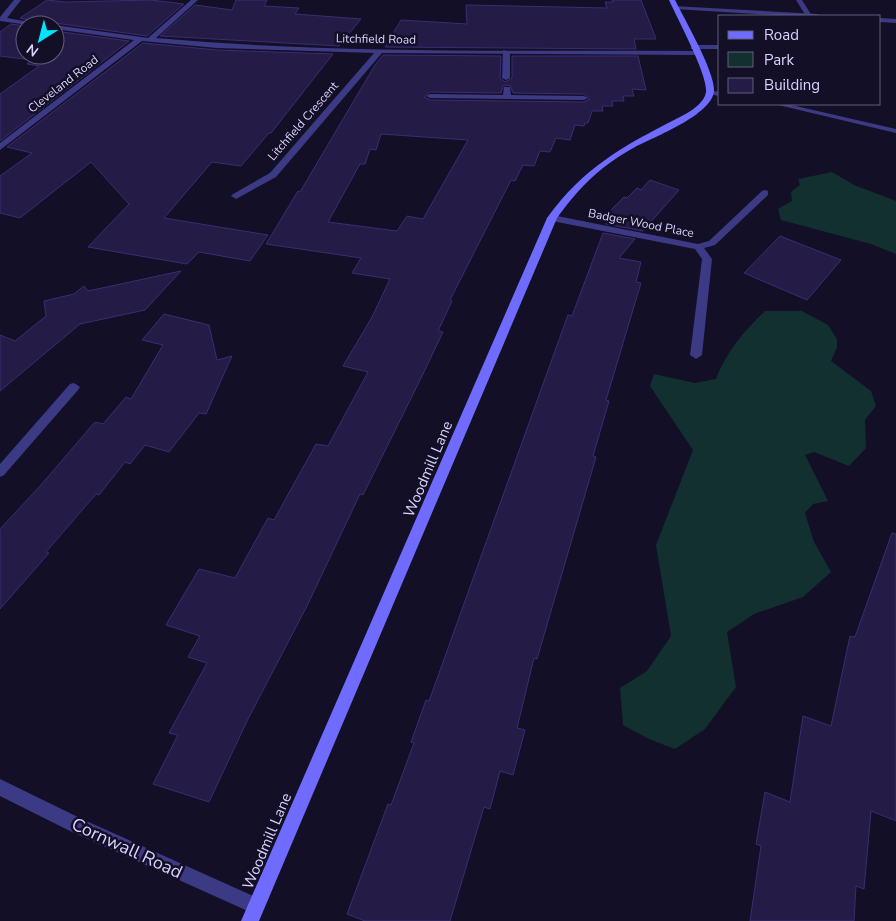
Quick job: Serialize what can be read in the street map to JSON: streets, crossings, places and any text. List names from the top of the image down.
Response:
{
  "streets": {
    "street": [
      "Litchfield Road",
      "Cleveland Road",
      "Litchfield Crescent",
      "Badger Wood Place",
      "Woodmill Lane",
      "Cornwall Road"
    ]
  },
  "crossings": [
    ["Litchfield Road", "Cleveland Road"],
    ["Litchfield Road", "Litchfield Crescent"],
    ["Badger Wood Place", "Woodmill Lane"],
    ["Woodmill Lane", "Cornwall Road"]
  ],
  "legend": ["Road", "Park", "Building"],
  "north": "bottom left"
}
